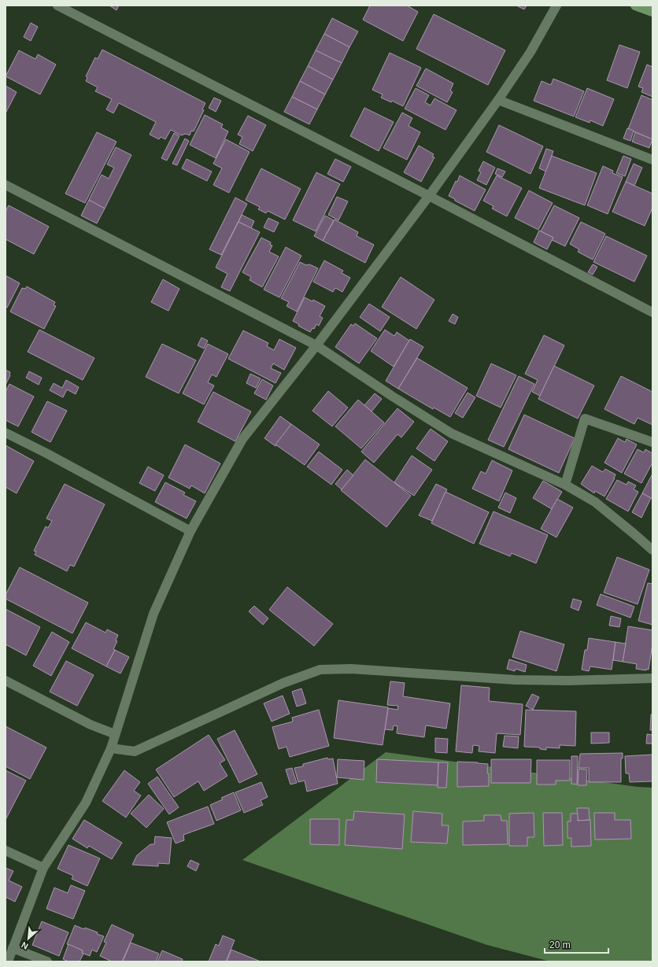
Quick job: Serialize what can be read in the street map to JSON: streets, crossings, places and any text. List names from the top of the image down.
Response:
{
  "scale_bar": "20 m",
  "north": "bottom left"
}
